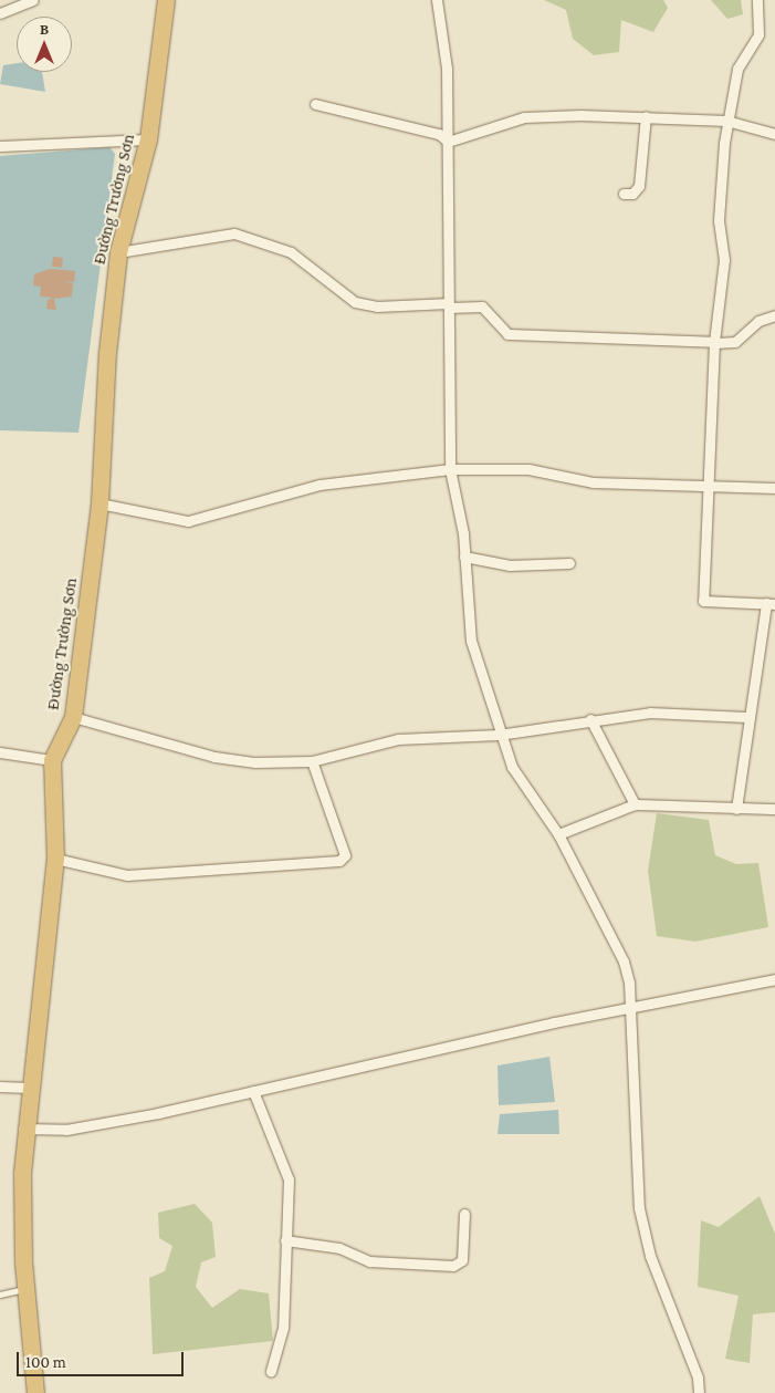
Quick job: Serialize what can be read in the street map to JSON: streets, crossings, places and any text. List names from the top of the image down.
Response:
{
  "streets": {
    "highway": ["Đường Trường Sơn"]
  },
  "scale_bar": "100 m",
  "north": "top"
}
